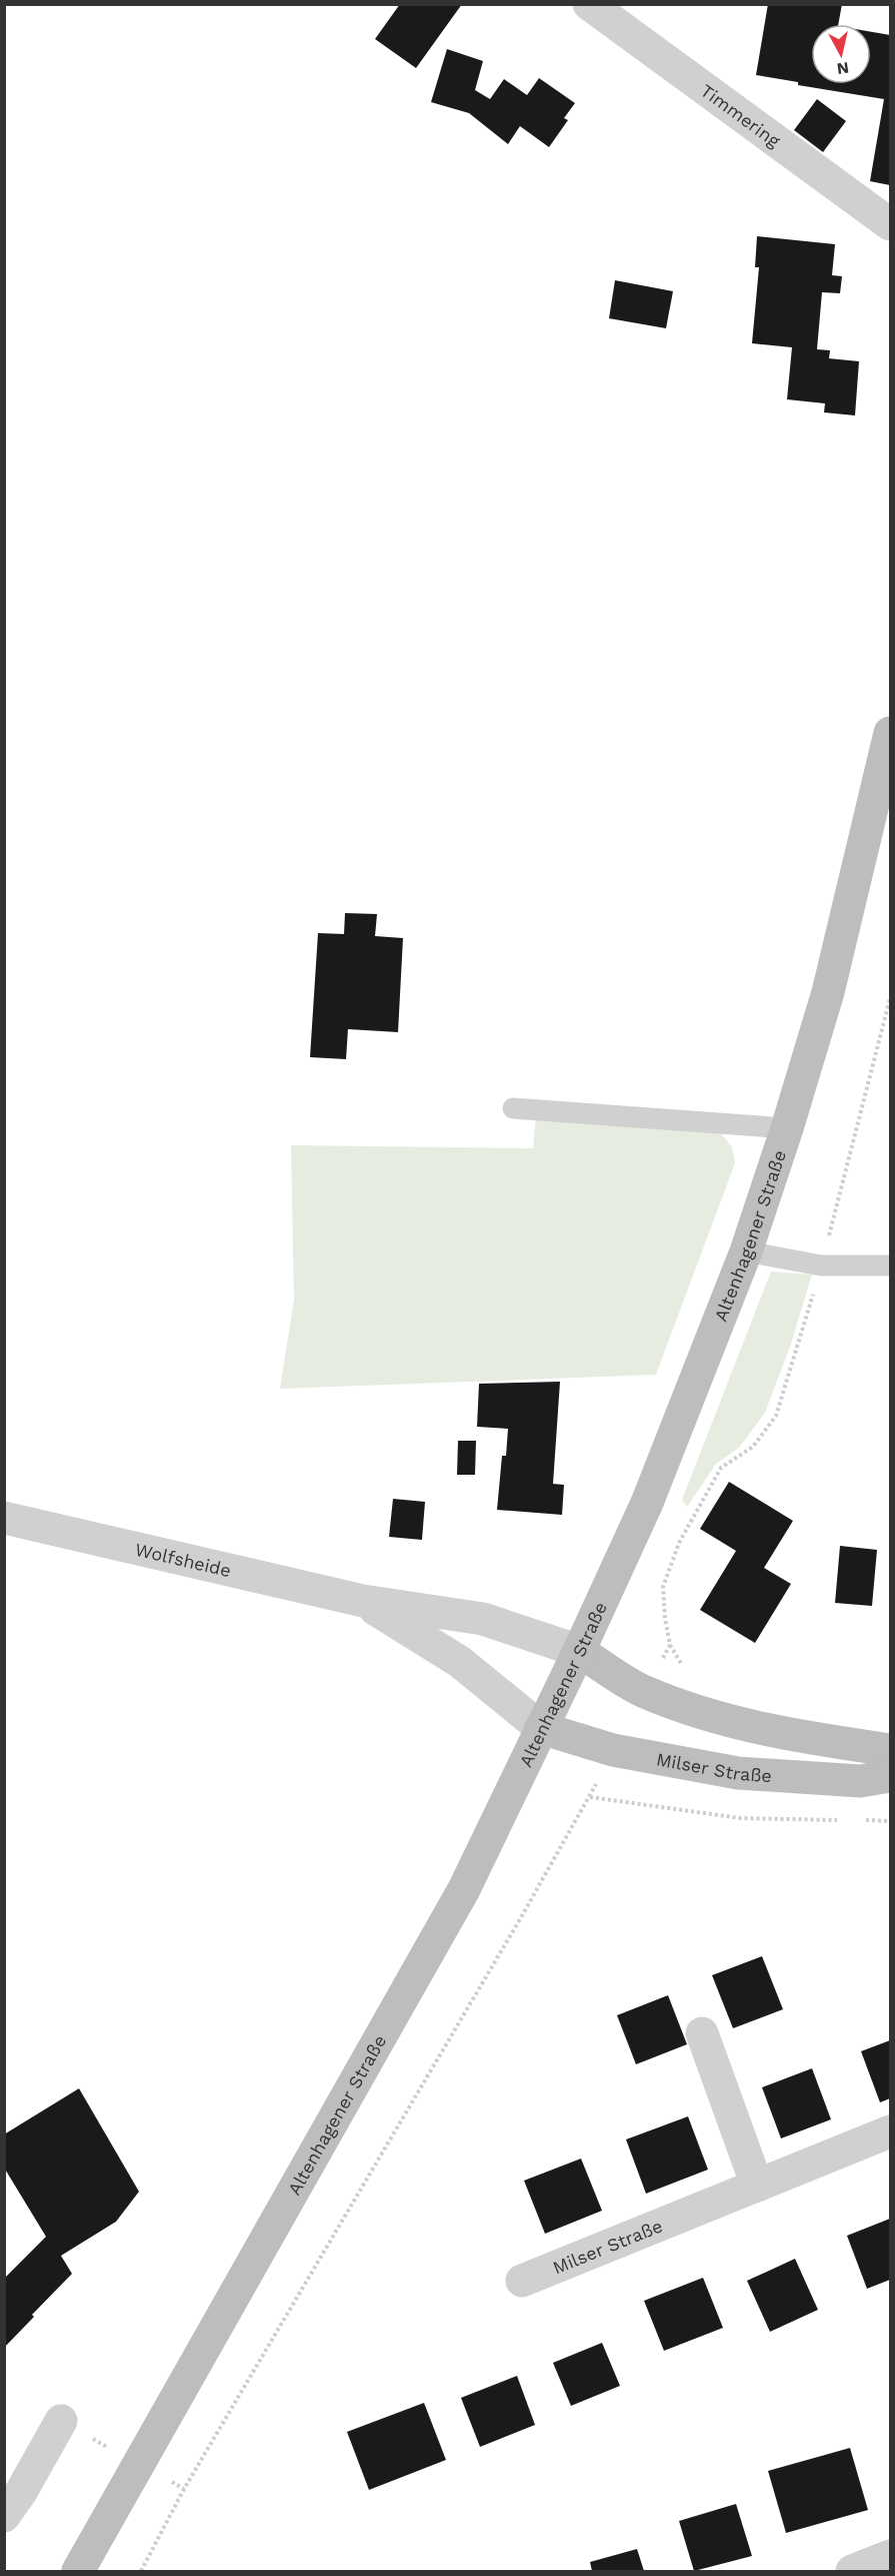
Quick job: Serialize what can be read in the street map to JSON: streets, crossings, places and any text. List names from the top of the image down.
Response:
{
  "streets": {
    "main road": ["Altenhagener Straße", "Milser Straße"],
    "street": ["Timmering", "Wolfsheide"]
  },
  "crossings": [
    ["Altenhagener Straße", "Wolfsheide"],
    ["Altenhagener Straße", "Milser Straße"],
    ["Wolfsheide", "Milser Straße"]
  ],
  "north": "bottom"
}
